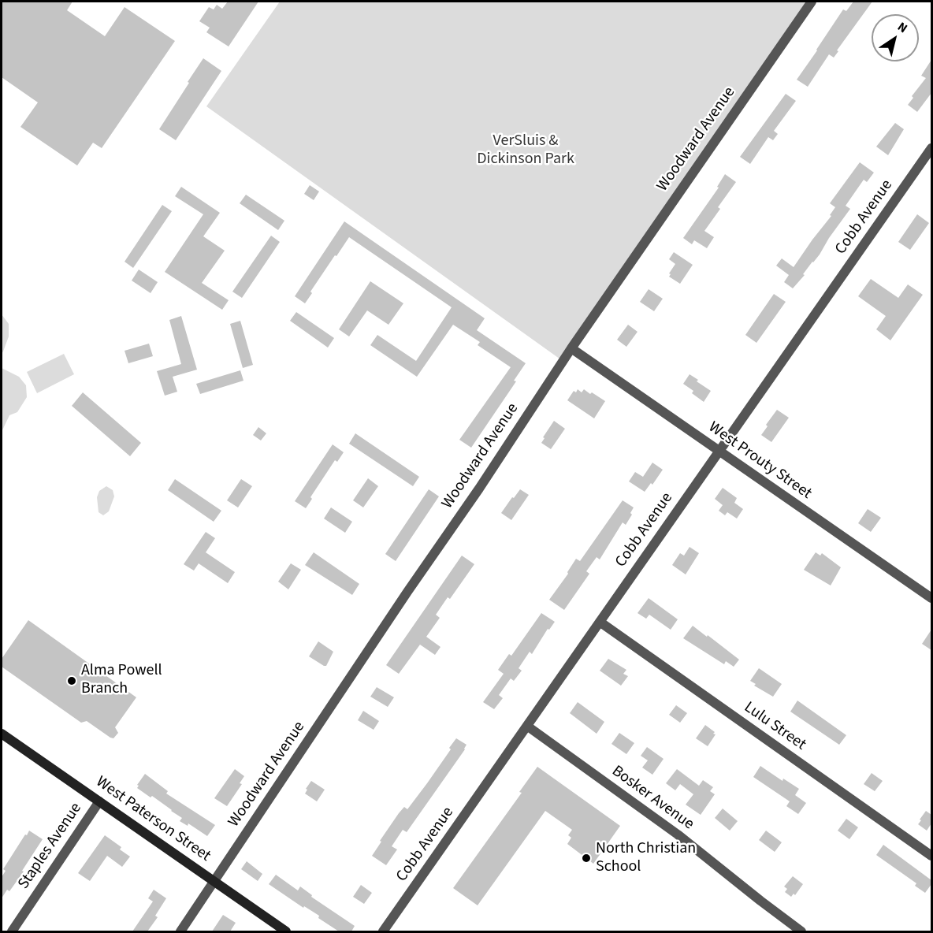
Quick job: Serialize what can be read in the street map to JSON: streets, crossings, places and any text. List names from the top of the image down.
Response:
{
  "streets": {
    "street": [
      "Woodward Avenue",
      "Cobb Avenue",
      "West Prouty Street",
      "Lulu Street",
      "Bosker Avenue",
      "West Paterson Street",
      "Staples Avenue"
    ]
  },
  "crossings": [
    ["Woodward Avenue", "West Prouty Street"],
    ["Woodward Avenue", "West Paterson Street"],
    ["Cobb Avenue", "West Prouty Street"],
    ["Cobb Avenue", "Lulu Street"],
    ["Cobb Avenue", "Bosker Avenue"],
    ["West Paterson Street", "Staples Avenue"]
  ],
  "parks": ["VerSluis & Dickinson Park"],
  "places": ["Alma Powell Branch", "North Christian School"],
  "north": "top right"
}
